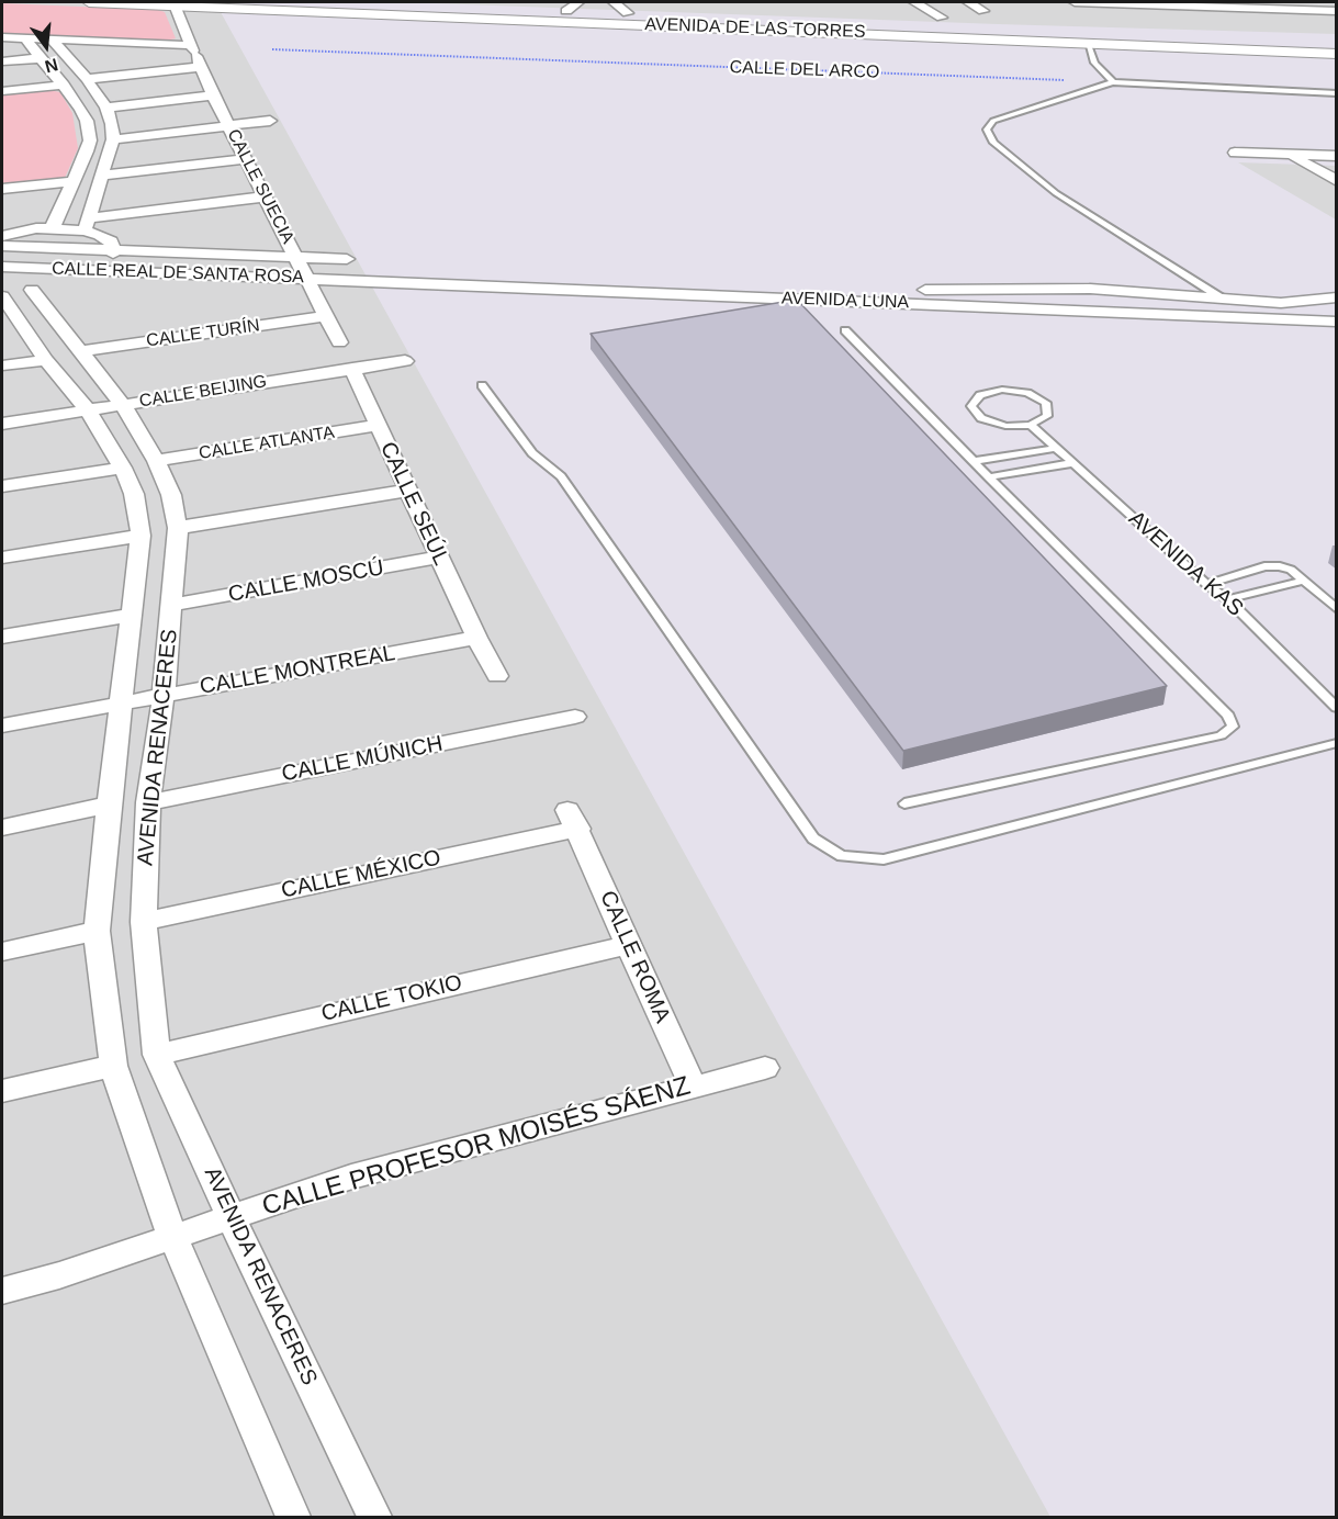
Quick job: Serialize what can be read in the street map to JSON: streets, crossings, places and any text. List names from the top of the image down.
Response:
{
  "streets": {
    "street": [
      "AVENIDA DE LAS TORRES",
      "CALLE SUECIA",
      "CALLE REAL DE SANTA ROSA",
      "AVENIDA LUNA",
      "CALLE TURÍN",
      "CALLE BEIJING",
      "CALLE ATLANTA",
      "CALLE SEÚL",
      "CALLE MOSCÚ",
      "CALLE MONTREAL",
      "AVENIDA RENACERES",
      "CALLE MÚNICH",
      "CALLE MÉXICO",
      "CALLE ROMA",
      "CALLE TOKIO",
      "CALLE PROFESOR MOISÉS SÁENZ"
    ],
    "lane": ["AVENIDA KAS"],
    "path": ["CALLE DEL ARCO"]
  },
  "crossings": [
    ["AVENIDA DE LAS TORRES", "CALLE SUECIA"],
    ["CALLE SUECIA", "CALLE REAL DE SANTA ROSA"],
    ["CALLE SUECIA", "CALLE TURÍN"],
    ["CALLE REAL DE SANTA ROSA", "AVENIDA LUNA"],
    ["CALLE REAL DE SANTA ROSA", "AVENIDA RENACERES"],
    ["CALLE TURÍN", "AVENIDA RENACERES"],
    ["CALLE BEIJING", "CALLE SEÚL"],
    ["CALLE BEIJING", "AVENIDA RENACERES"],
    ["CALLE ATLANTA", "CALLE SEÚL"],
    ["CALLE ATLANTA", "AVENIDA RENACERES"],
    ["CALLE SEÚL", "CALLE MOSCÚ"],
    ["CALLE SEÚL", "CALLE MONTREAL"],
    ["CALLE MOSCÚ", "AVENIDA RENACERES"],
    ["CALLE MONTREAL", "AVENIDA RENACERES"],
    ["AVENIDA RENACERES", "CALLE MÚNICH"],
    ["AVENIDA RENACERES", "CALLE MÉXICO"],
    ["AVENIDA RENACERES", "CALLE TOKIO"],
    ["AVENIDA RENACERES", "CALLE PROFESOR MOISÉS SÁENZ"],
    ["CALLE MÉXICO", "CALLE ROMA"],
    ["CALLE ROMA", "CALLE TOKIO"],
    ["CALLE ROMA", "CALLE PROFESOR MOISÉS SÁENZ"]
  ],
  "north": "bottom"
}
